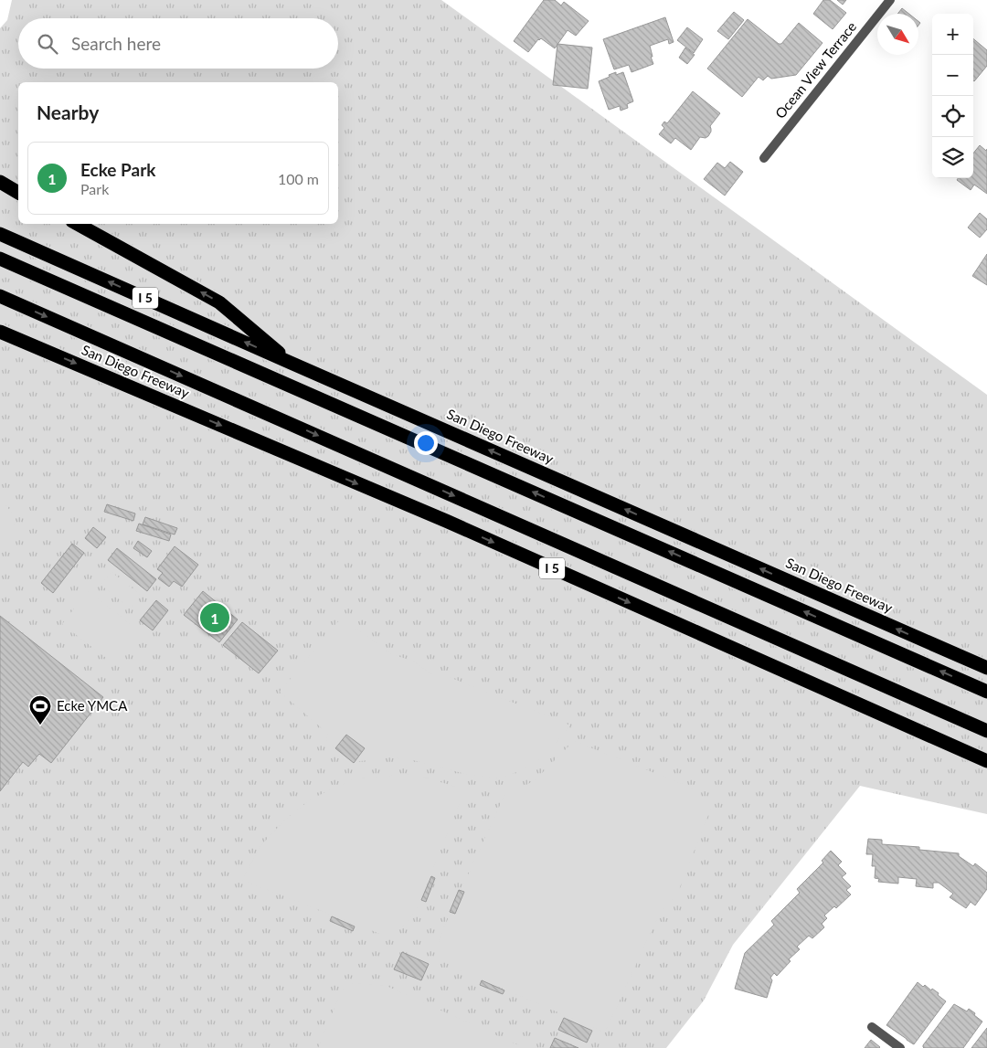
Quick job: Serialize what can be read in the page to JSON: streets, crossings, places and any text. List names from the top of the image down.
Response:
{
  "streets": {
    "highway": ["I 5", "San Diego Freeway"],
    "street": ["Ocean View Terrace"]
  },
  "places": {
    "sports": ["Ecke YMCA"]
  },
  "north": "bottom right",
  "page": {
    "map_buttons": ["+", "−"],
    "search": "Search here",
    "heading": "Nearby",
    "list": [
      {
        "mark": "1",
        "name": "Ecke Park",
        "note": "Park",
        "value": "100 m"
      }
    ],
    "pins": "1"
  }
}
